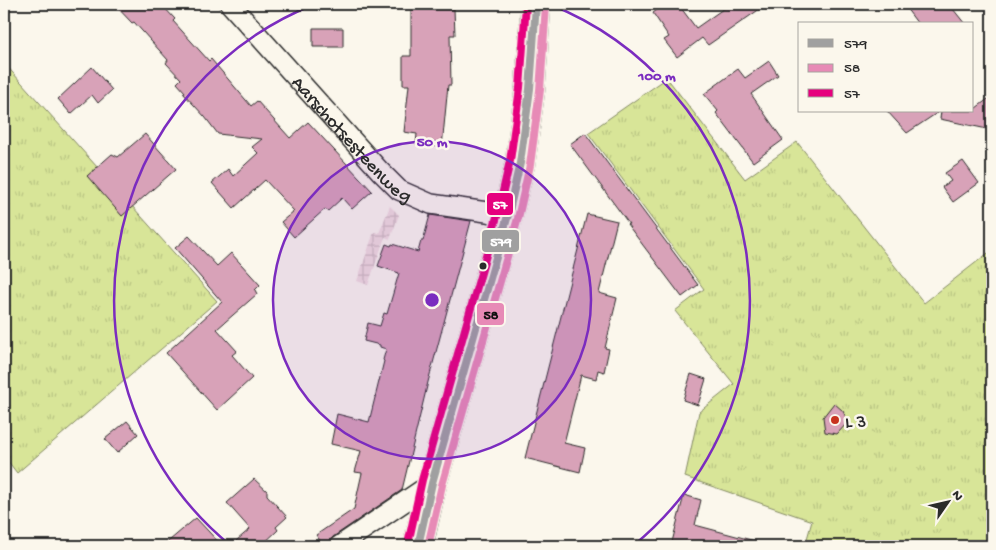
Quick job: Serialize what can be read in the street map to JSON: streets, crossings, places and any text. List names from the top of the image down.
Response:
{
  "streets": {
    "street": ["Aarschotsesteenweg"]
  },
  "places": ["L 3"],
  "lines": ["transit line 579", "transit line 57", "transit line 58"],
  "legend": ["579", "58", "57"],
  "north": "top right",
  "rings": ["100 m", "50 m"]
}
